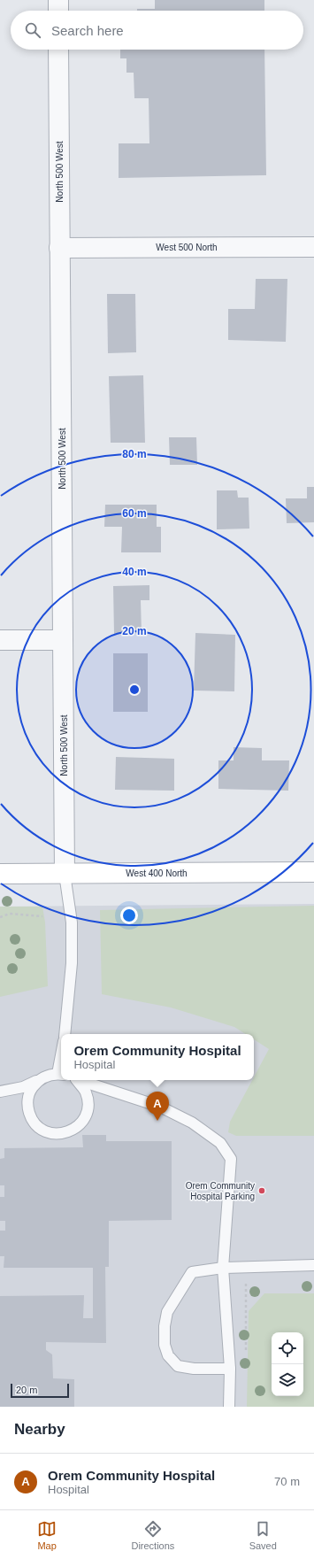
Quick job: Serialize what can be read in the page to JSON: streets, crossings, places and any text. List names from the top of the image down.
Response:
{
  "streets": {
    "main road": ["West 400 North"],
    "street": ["North 500 West", "West 500 North"]
  },
  "crossings": [
    ["North 500 West", "West 500 North"],
    ["North 500 West", "West 400 North"]
  ],
  "places": ["Orem Community Hospital Parking"],
  "scale_bar": "20 m",
  "page": {
    "search": "Search here",
    "popup": ["Orem Community Hospital", "Hospital"],
    "pins": "A",
    "scale": "20 m",
    "heading": "Nearby",
    "list": [
      {
        "mark": "A",
        "name": "Orem Community Hospital",
        "note": "Hospital",
        "value": "70 m"
      }
    ],
    "nav": ["Map", "Directions", "Saved"]
  },
  "rings": [
    "80 m",
    "60 m",
    "40 m",
    "20 m"
  ]
}
